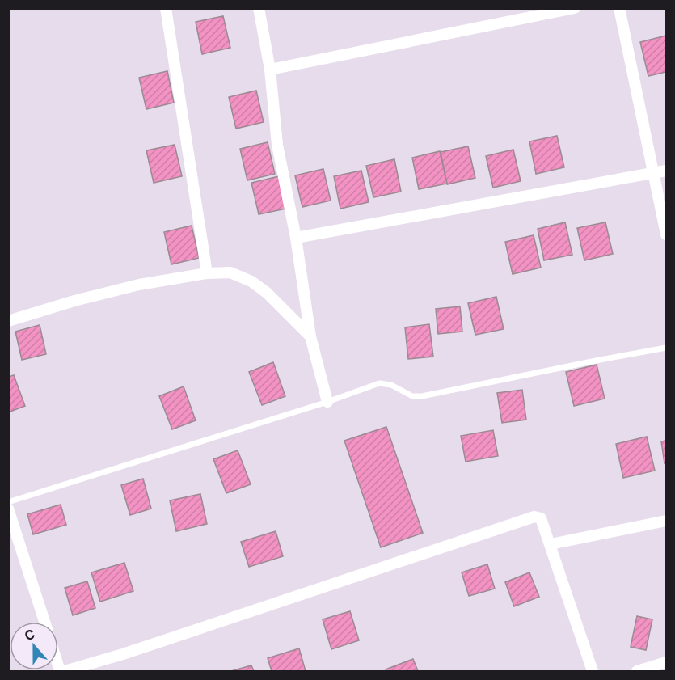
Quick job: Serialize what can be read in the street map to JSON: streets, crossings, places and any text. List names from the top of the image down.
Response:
{
  "north": "top"
}
